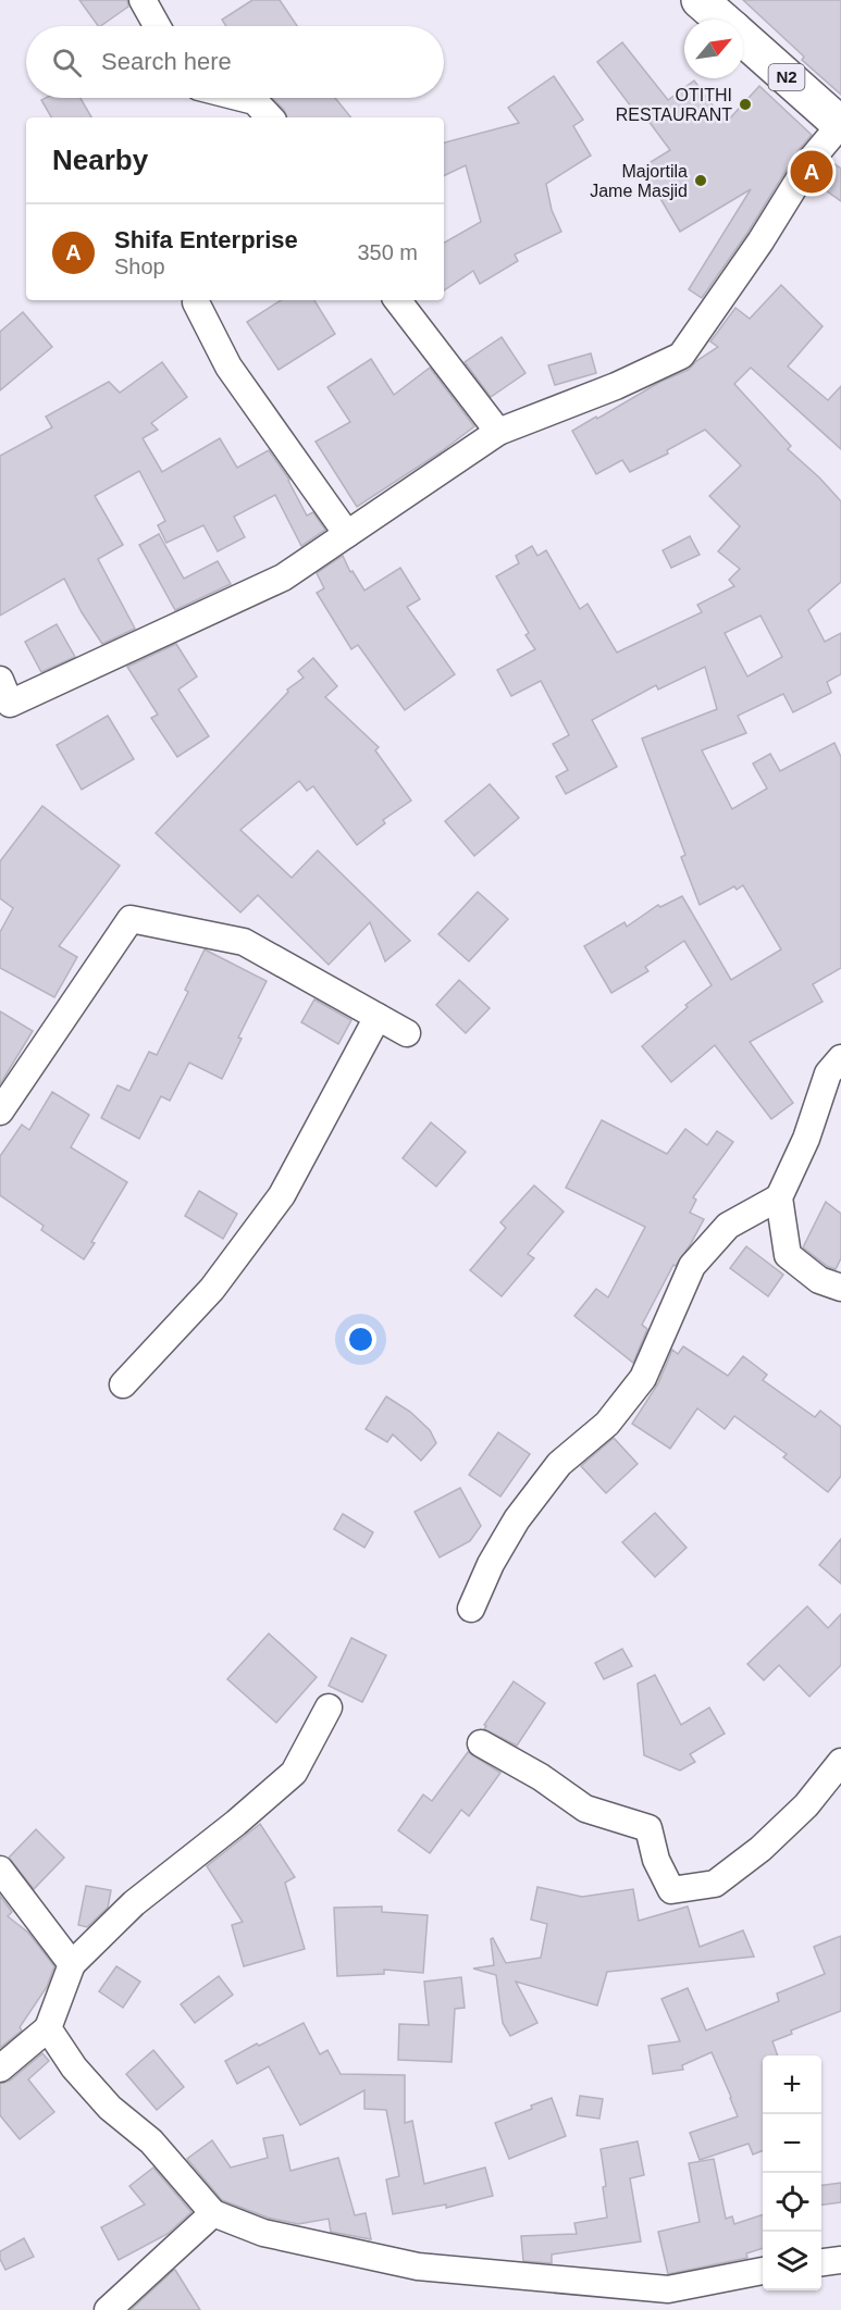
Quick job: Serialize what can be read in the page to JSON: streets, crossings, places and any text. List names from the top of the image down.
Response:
{
  "streets": {
    "highway": ["N2"]
  },
  "places": ["OTITHI RESTAURANT", "Majortila Jame Masjid"],
  "north": "top right",
  "page": {
    "search": "Search here",
    "heading": "Nearby",
    "pins": "A",
    "list": [
      {
        "mark": "A",
        "name": "Shifa Enterprise",
        "note": "Shop",
        "value": "350 m"
      }
    ],
    "map_buttons": ["+", "−"]
  }
}
